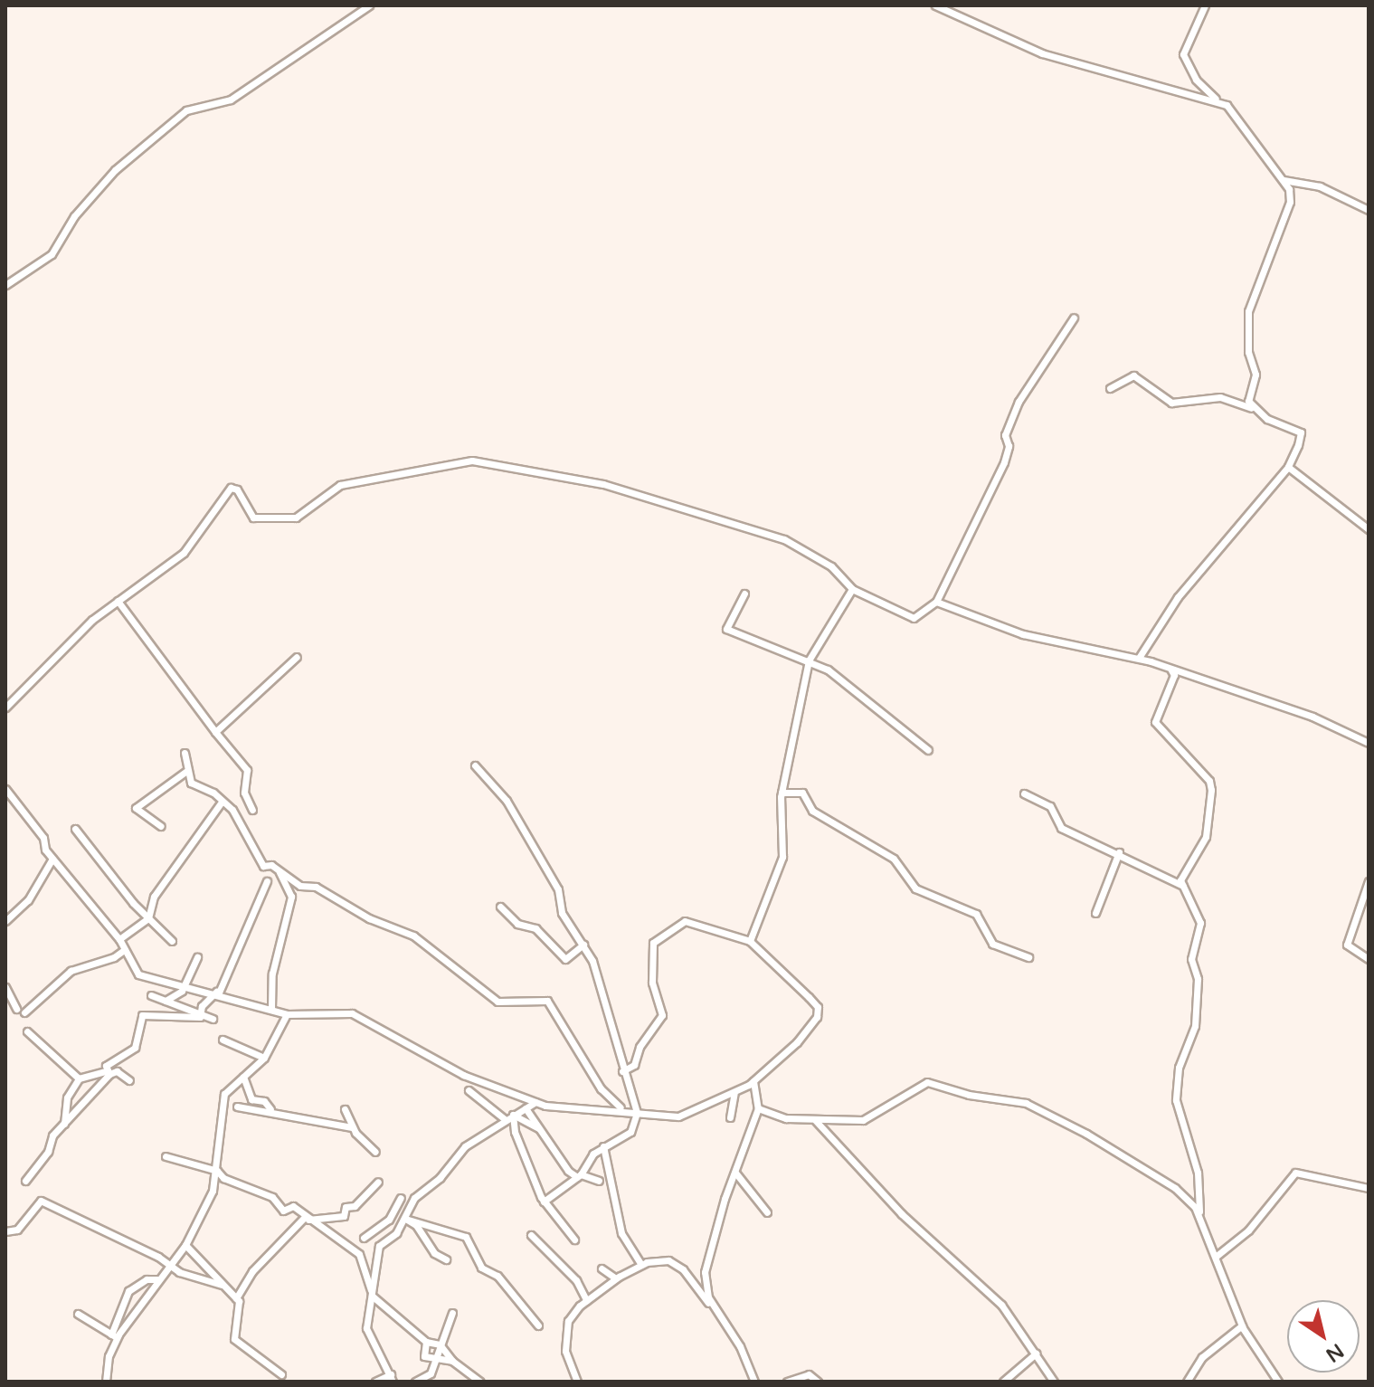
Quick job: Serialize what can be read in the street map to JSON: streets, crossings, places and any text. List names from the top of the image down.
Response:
{
  "north": "bottom right"
}
